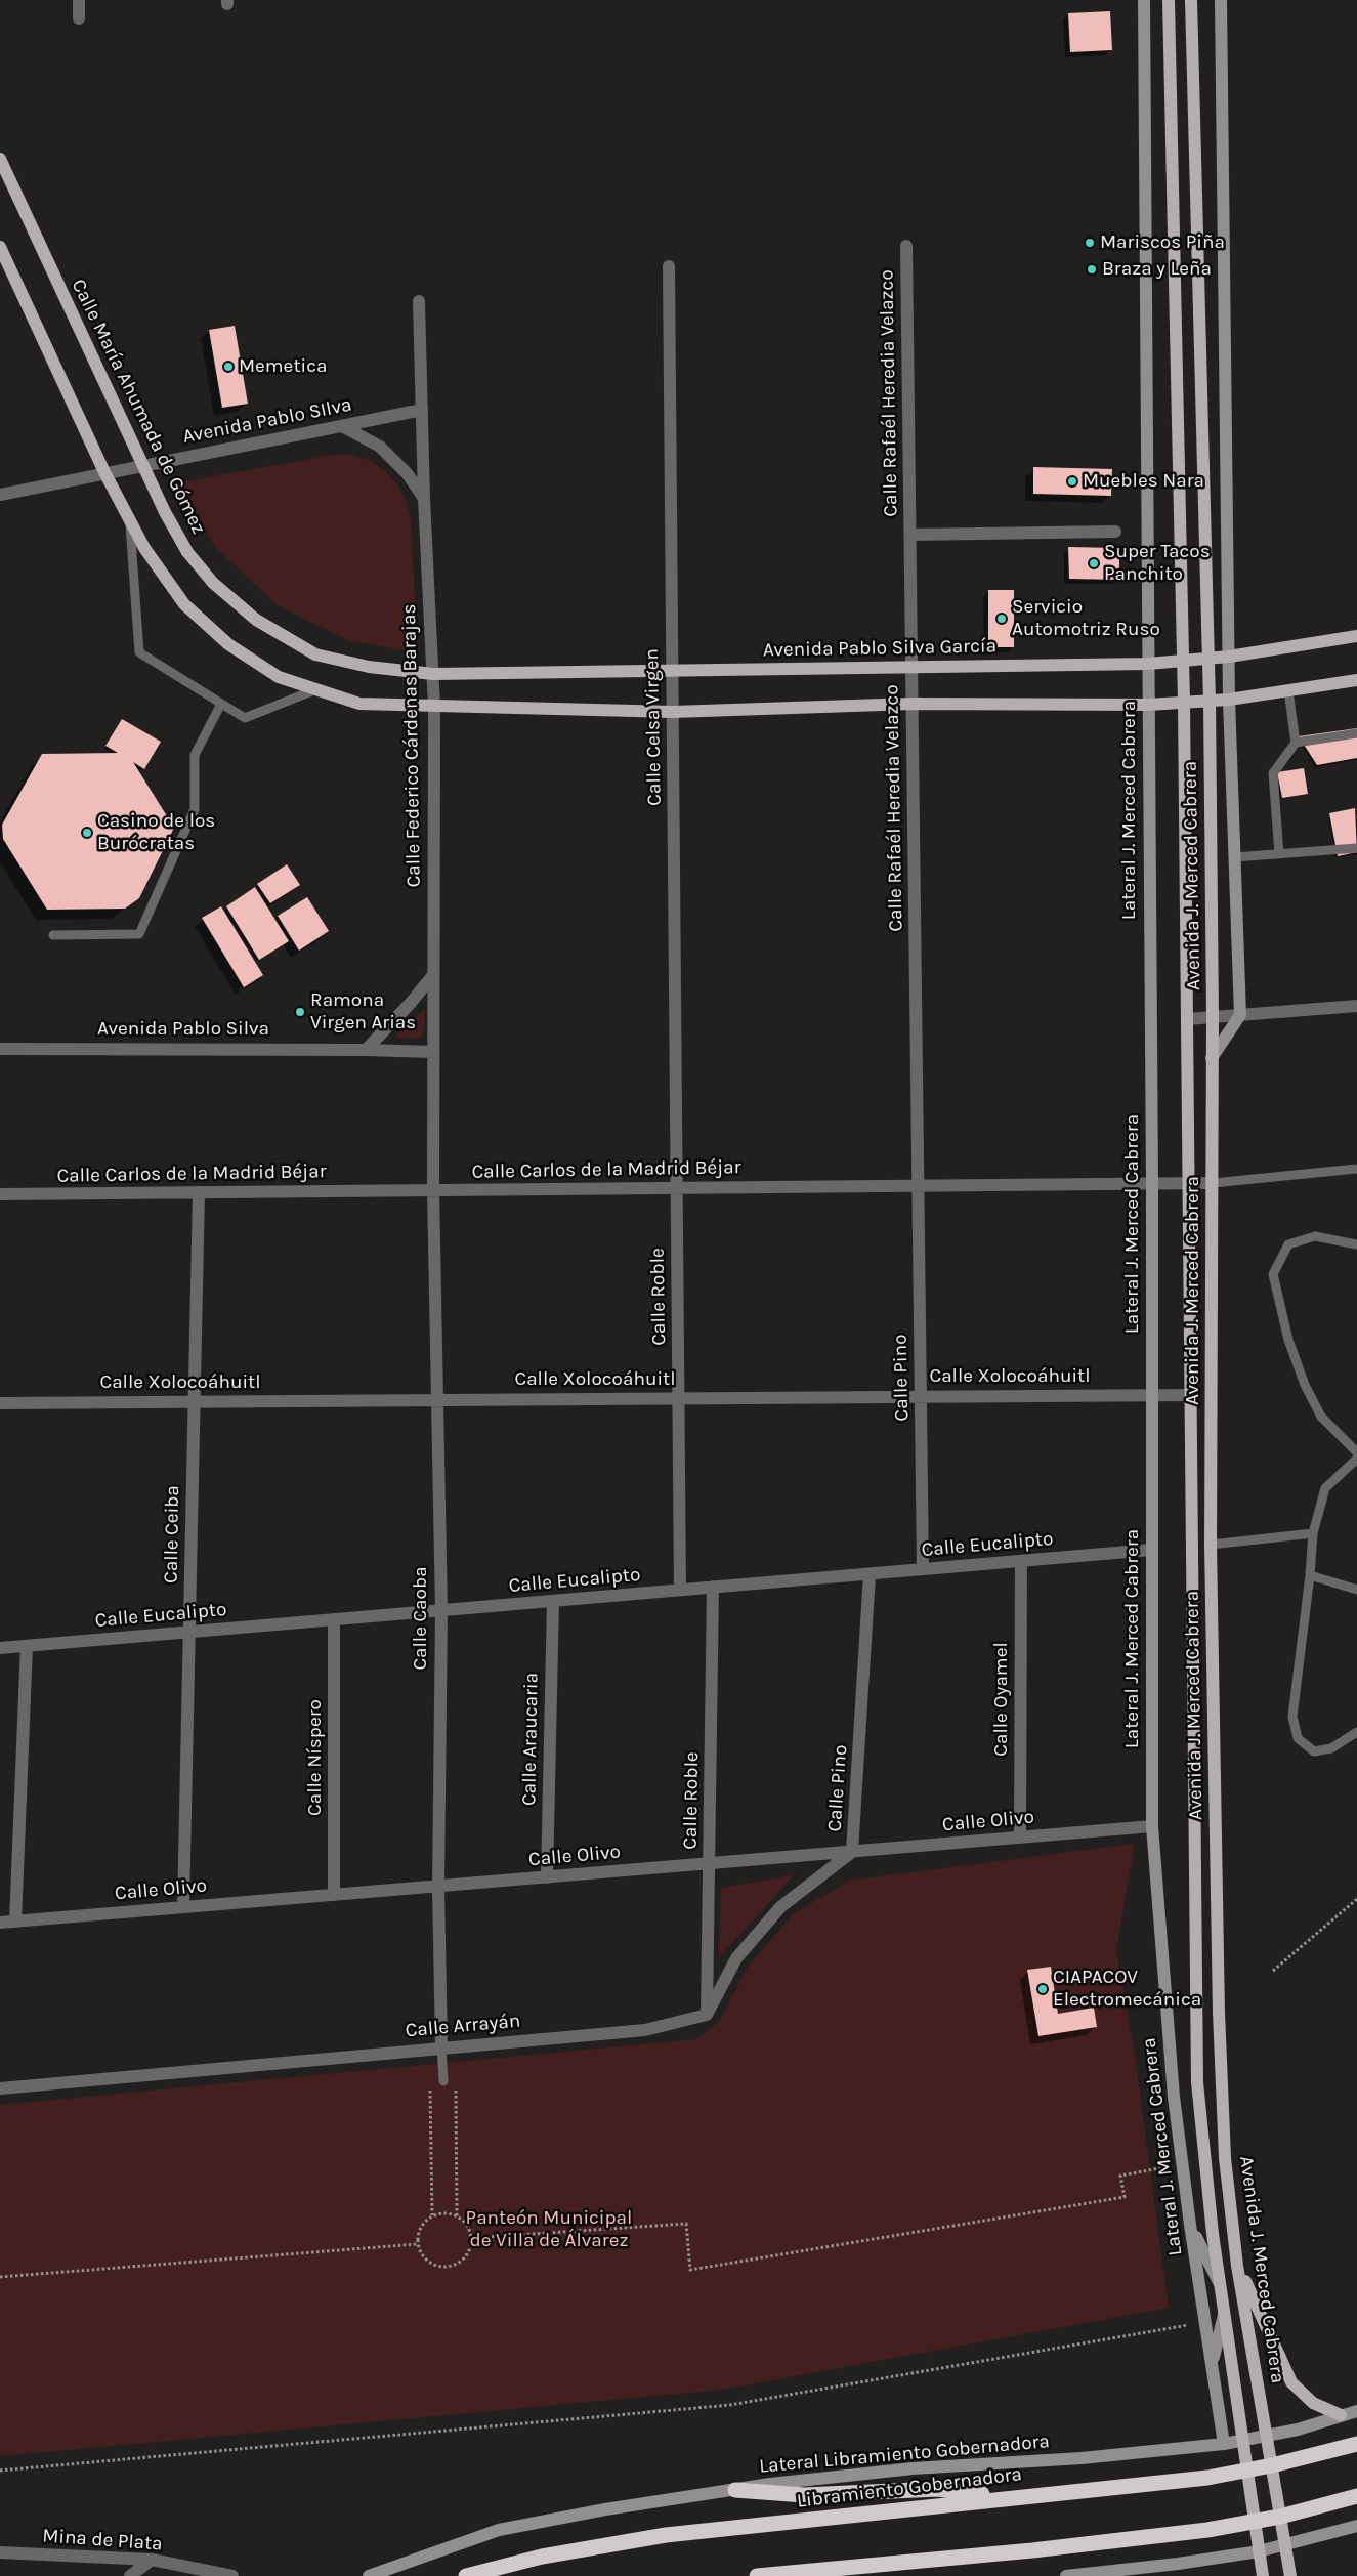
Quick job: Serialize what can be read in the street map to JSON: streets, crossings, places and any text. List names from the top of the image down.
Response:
{
  "streets": {
    "highway": ["Libramiento Gobernadora"],
    "main road": ["Calle María Ahumada de Gómez", "Avenida Pablo Silva García", "Avenida J. Merced Cabrera"],
    "street": [
      "Calle Rafaél Heredia Velazco",
      "Avenida Pablo SIlva",
      "Calle Celsa Virgen",
      "Calle Federico Cárdenas Barajas",
      "Lateral J. Merced Cabrera",
      "Avenida Pablo Silva",
      "Calle Carlos de la Madrid Béjar",
      "Calle Roble",
      "Calle Xolocoáhuitl",
      "Calle Pino",
      "Calle Ceiba",
      "Calle Eucalipto",
      "Calle Caoba",
      "Calle Oyamel",
      "Calle Araucaria",
      "Calle Níspero",
      "Calle Olivo",
      "Calle Arrayán",
      "Lateral Libramiento Gobernadora",
      "Mina de Plata"
    ]
  },
  "crossings": [
    ["Calle Rafaél Heredia Velazco", "Avenida Pablo Silva García"],
    ["Calle Rafaél Heredia Velazco", "Calle Carlos de la Madrid Béjar"],
    ["Calle Rafaél Heredia Velazco", "Calle Pino"],
    ["Calle María Ahumada de Gómez", "Avenida Pablo SIlva"],
    ["Calle María Ahumada de Gómez", "Avenida Pablo Silva García"],
    ["Calle María Ahumada de Gómez", "Calle Federico Cárdenas Barajas"],
    ["Avenida Pablo SIlva", "Calle Federico Cárdenas Barajas"],
    ["Avenida Pablo Silva García", "Calle Celsa Virgen"],
    ["Avenida Pablo Silva García", "Calle Federico Cárdenas Barajas"],
    ["Avenida Pablo Silva García", "Lateral J. Merced Cabrera"],
    ["Avenida Pablo Silva García", "Avenida J. Merced Cabrera"],
    ["Calle Celsa Virgen", "Calle Carlos de la Madrid Béjar"],
    ["Calle Celsa Virgen", "Calle Roble"],
    ["Calle Federico Cárdenas Barajas", "Avenida Pablo Silva"],
    ["Calle Federico Cárdenas Barajas", "Calle Carlos de la Madrid Béjar"],
    ["Calle Federico Cárdenas Barajas", "Calle Caoba"],
    ["Lateral J. Merced Cabrera", "Calle Carlos de la Madrid Béjar"],
    ["Lateral J. Merced Cabrera", "Calle Xolocoáhuitl"],
    ["Lateral J. Merced Cabrera", "Calle Eucalipto"],
    ["Lateral J. Merced Cabrera", "Calle Olivo"],
    ["Lateral J. Merced Cabrera", "Lateral Libramiento Gobernadora"],
    ["Avenida J. Merced Cabrera", "Calle Carlos de la Madrid Béjar"],
    ["Avenida J. Merced Cabrera", "Calle Xolocoáhuitl"],
    ["Avenida J. Merced Cabrera", "Lateral Libramiento Gobernadora"],
    ["Avenida J. Merced Cabrera", "Libramiento Gobernadora"],
    ["Calle Carlos de la Madrid Béjar", "Calle Roble"],
    ["Calle Carlos de la Madrid Béjar", "Calle Pino"],
    ["Calle Carlos de la Madrid Béjar", "Calle Ceiba"],
    ["Calle Carlos de la Madrid Béjar", "Calle Caoba"],
    ["Calle Roble", "Calle Xolocoáhuitl"],
    ["Calle Roble", "Calle Eucalipto"],
    ["Calle Roble", "Calle Olivo"],
    ["Calle Roble", "Calle Arrayán"],
    ["Calle Xolocoáhuitl", "Calle Pino"],
    ["Calle Xolocoáhuitl", "Calle Ceiba"],
    ["Calle Xolocoáhuitl", "Calle Caoba"],
    ["Calle Pino", "Calle Eucalipto"],
    ["Calle Pino", "Calle Olivo"],
    ["Calle Ceiba", "Calle Eucalipto"],
    ["Calle Ceiba", "Calle Olivo"],
    ["Calle Eucalipto", "Calle Caoba"],
    ["Calle Eucalipto", "Calle Oyamel"],
    ["Calle Eucalipto", "Calle Araucaria"],
    ["Calle Eucalipto", "Calle Níspero"],
    ["Calle Caoba", "Calle Olivo"],
    ["Calle Caoba", "Calle Arrayán"],
    ["Calle Oyamel", "Calle Olivo"],
    ["Calle Araucaria", "Calle Olivo"],
    ["Calle Níspero", "Calle Olivo"]
  ],
  "parks": ["Panteón Municipal de Villa de Álvarez"],
  "places": [
    "Mariscos Piña",
    "Braza y Leña",
    "Memetica",
    "Muebles Nara",
    "Super Tacos Panchito",
    "Servicio Automotriz Ruso",
    "Casino de los Burócratas",
    "Ramona Virgen Arias",
    "CIAPACOV Electromecánica"
  ]
}
